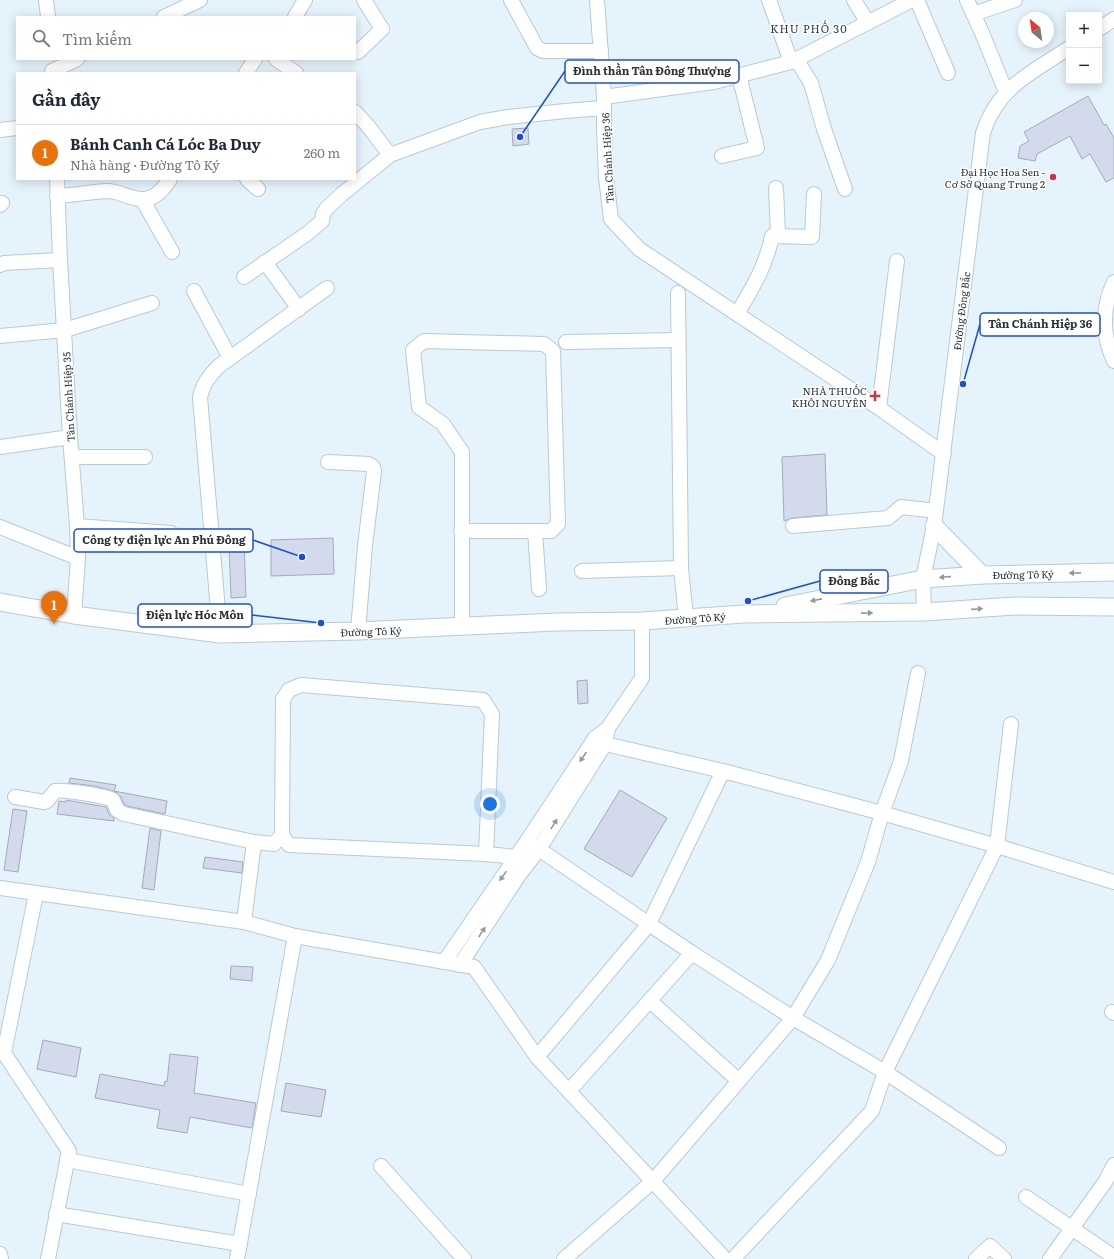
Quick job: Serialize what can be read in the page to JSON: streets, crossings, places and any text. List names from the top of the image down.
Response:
{
  "streets": {
    "main road": ["Đường Tô Ký"],
    "street": ["Tân Chánh Hiệp 36", "Đường Đông Bắc", "Tân Chánh Hiệp 35"]
  },
  "crossings": [
    ["Tân Chánh Hiệp 36", "Đường Đông Bắc"],
    ["Đường Đông Bắc", "Đường Tô Ký"],
    ["Tân Chánh Hiệp 35", "Đường Tô Ký"]
  ],
  "districts": ["KHU PHỐ 30"],
  "places": {
    "other": [
      "Đình thần Tân Đông Thượng",
      "Đại Học Hoa Sen - Cơ Sở Quang Trung 2",
      "Tân Chánh Hiệp 36",
      "Công ty điện lực An Phú Đông",
      "Đông Bắc",
      "Điện lực Hóc Môn"
    ],
    "health": ["NHÀ THUỐC KHÔI NGUYÊN"]
  },
  "north": "top left",
  "page": {
    "map_buttons": ["+", "−"],
    "search": "Tìm kiếm",
    "heading": "Gần đây",
    "list": [
      {
        "mark": "1",
        "name": "Bánh Canh Cá Lóc Ba Duy",
        "note": "Nhà hàng · Đường Tô Ký",
        "value": "260 m"
      }
    ],
    "pins": "1"
  }
}
